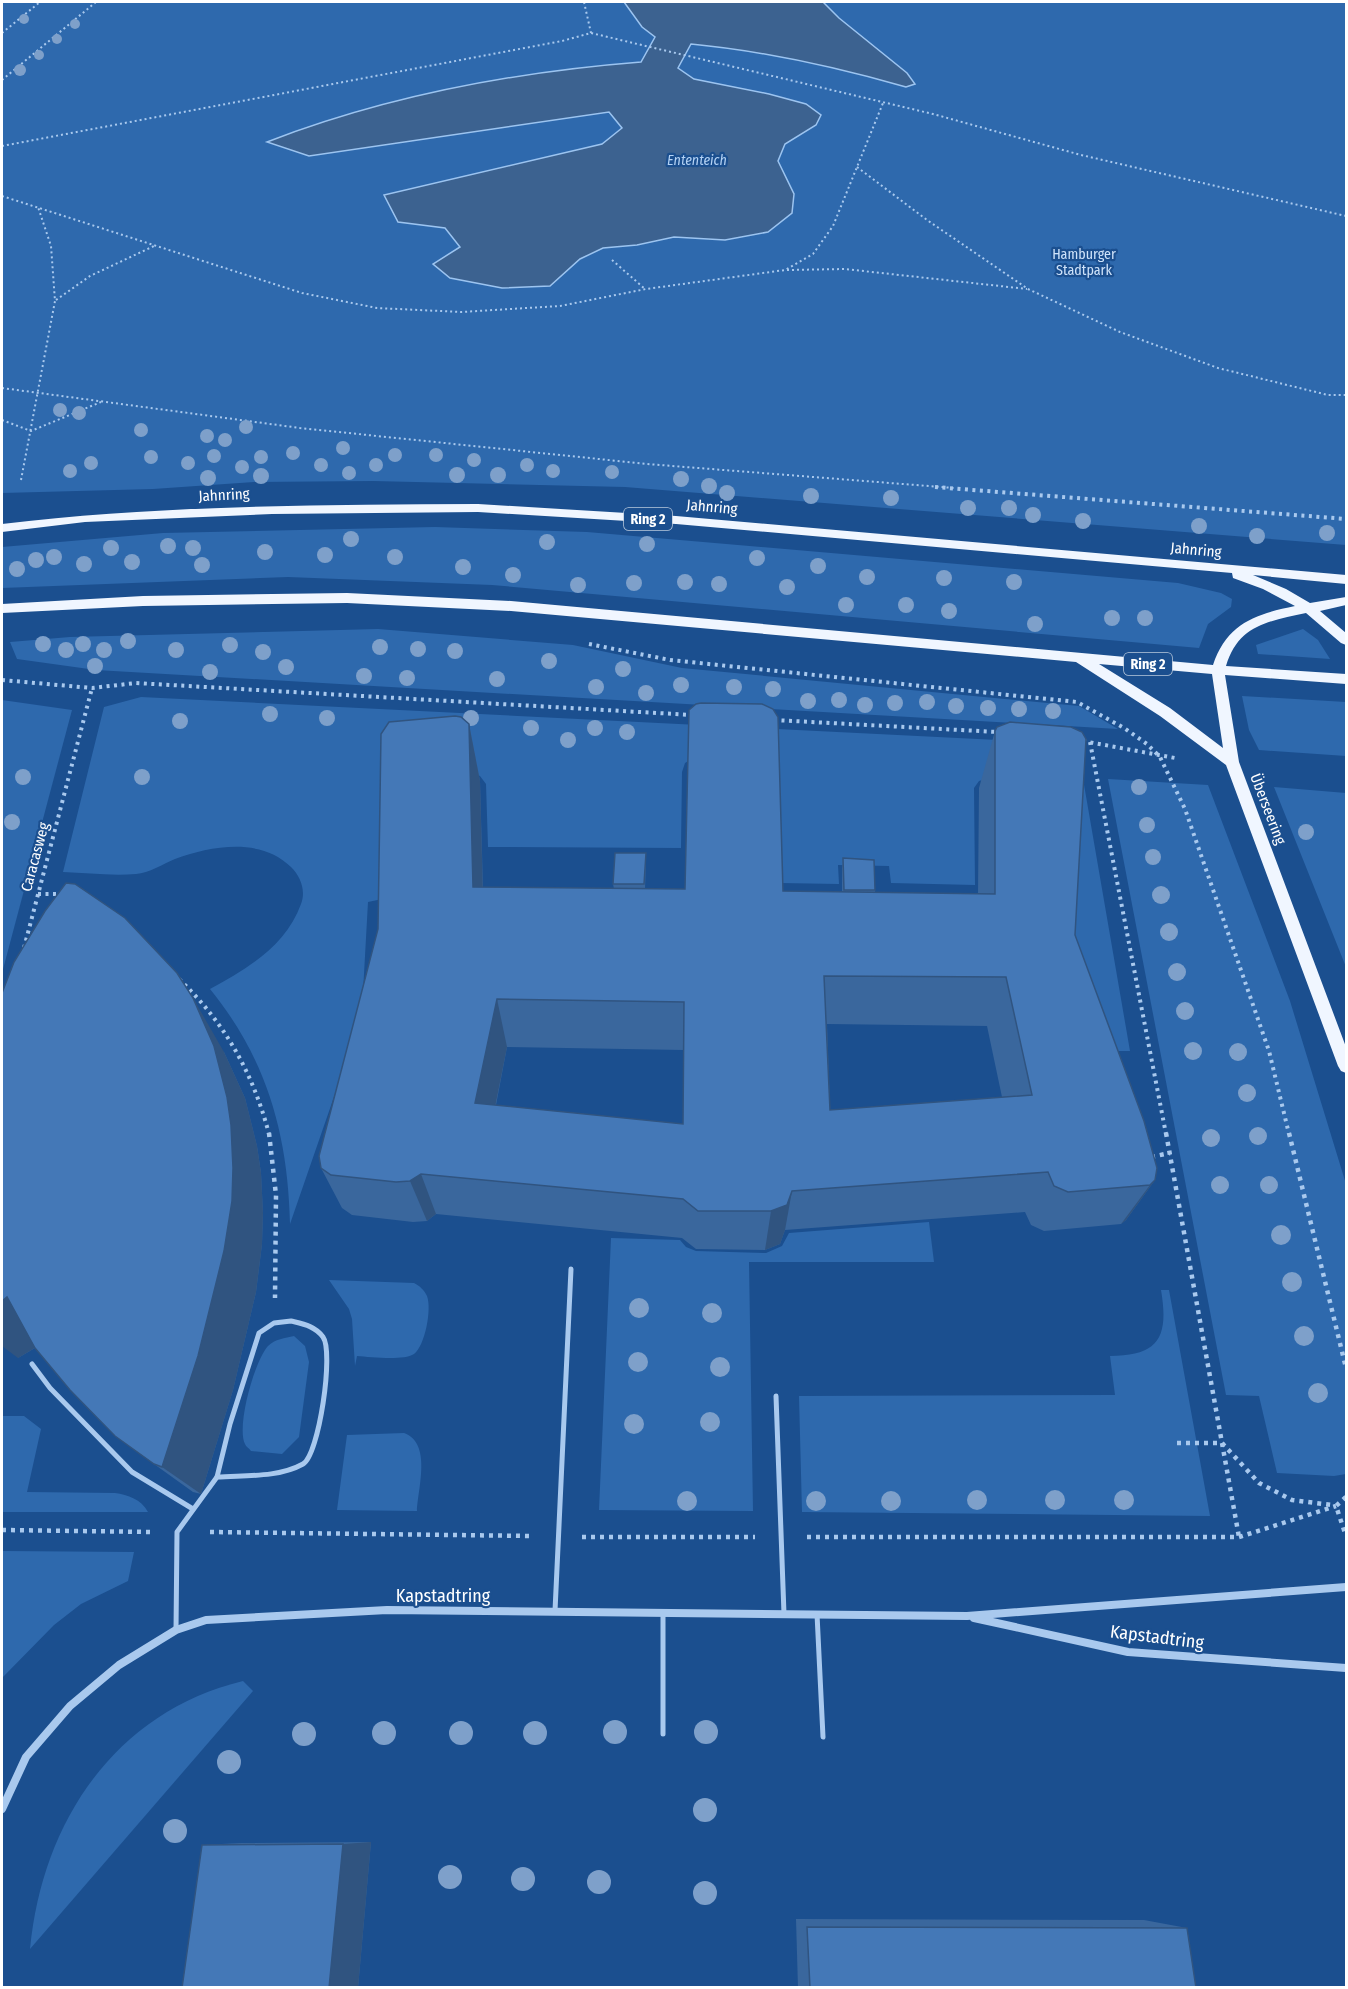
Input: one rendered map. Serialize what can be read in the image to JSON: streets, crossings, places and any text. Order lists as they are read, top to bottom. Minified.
{"streets":{"main road":["Jahnring","Ring 2","Überseering"],"street":["Kapstadtring"],"path":["Caracasweg"]},"crossings":[["Ring 2","Überseering"]],"water":["Ententeich"],"parks":["Hamburger Stadtpark"]}
